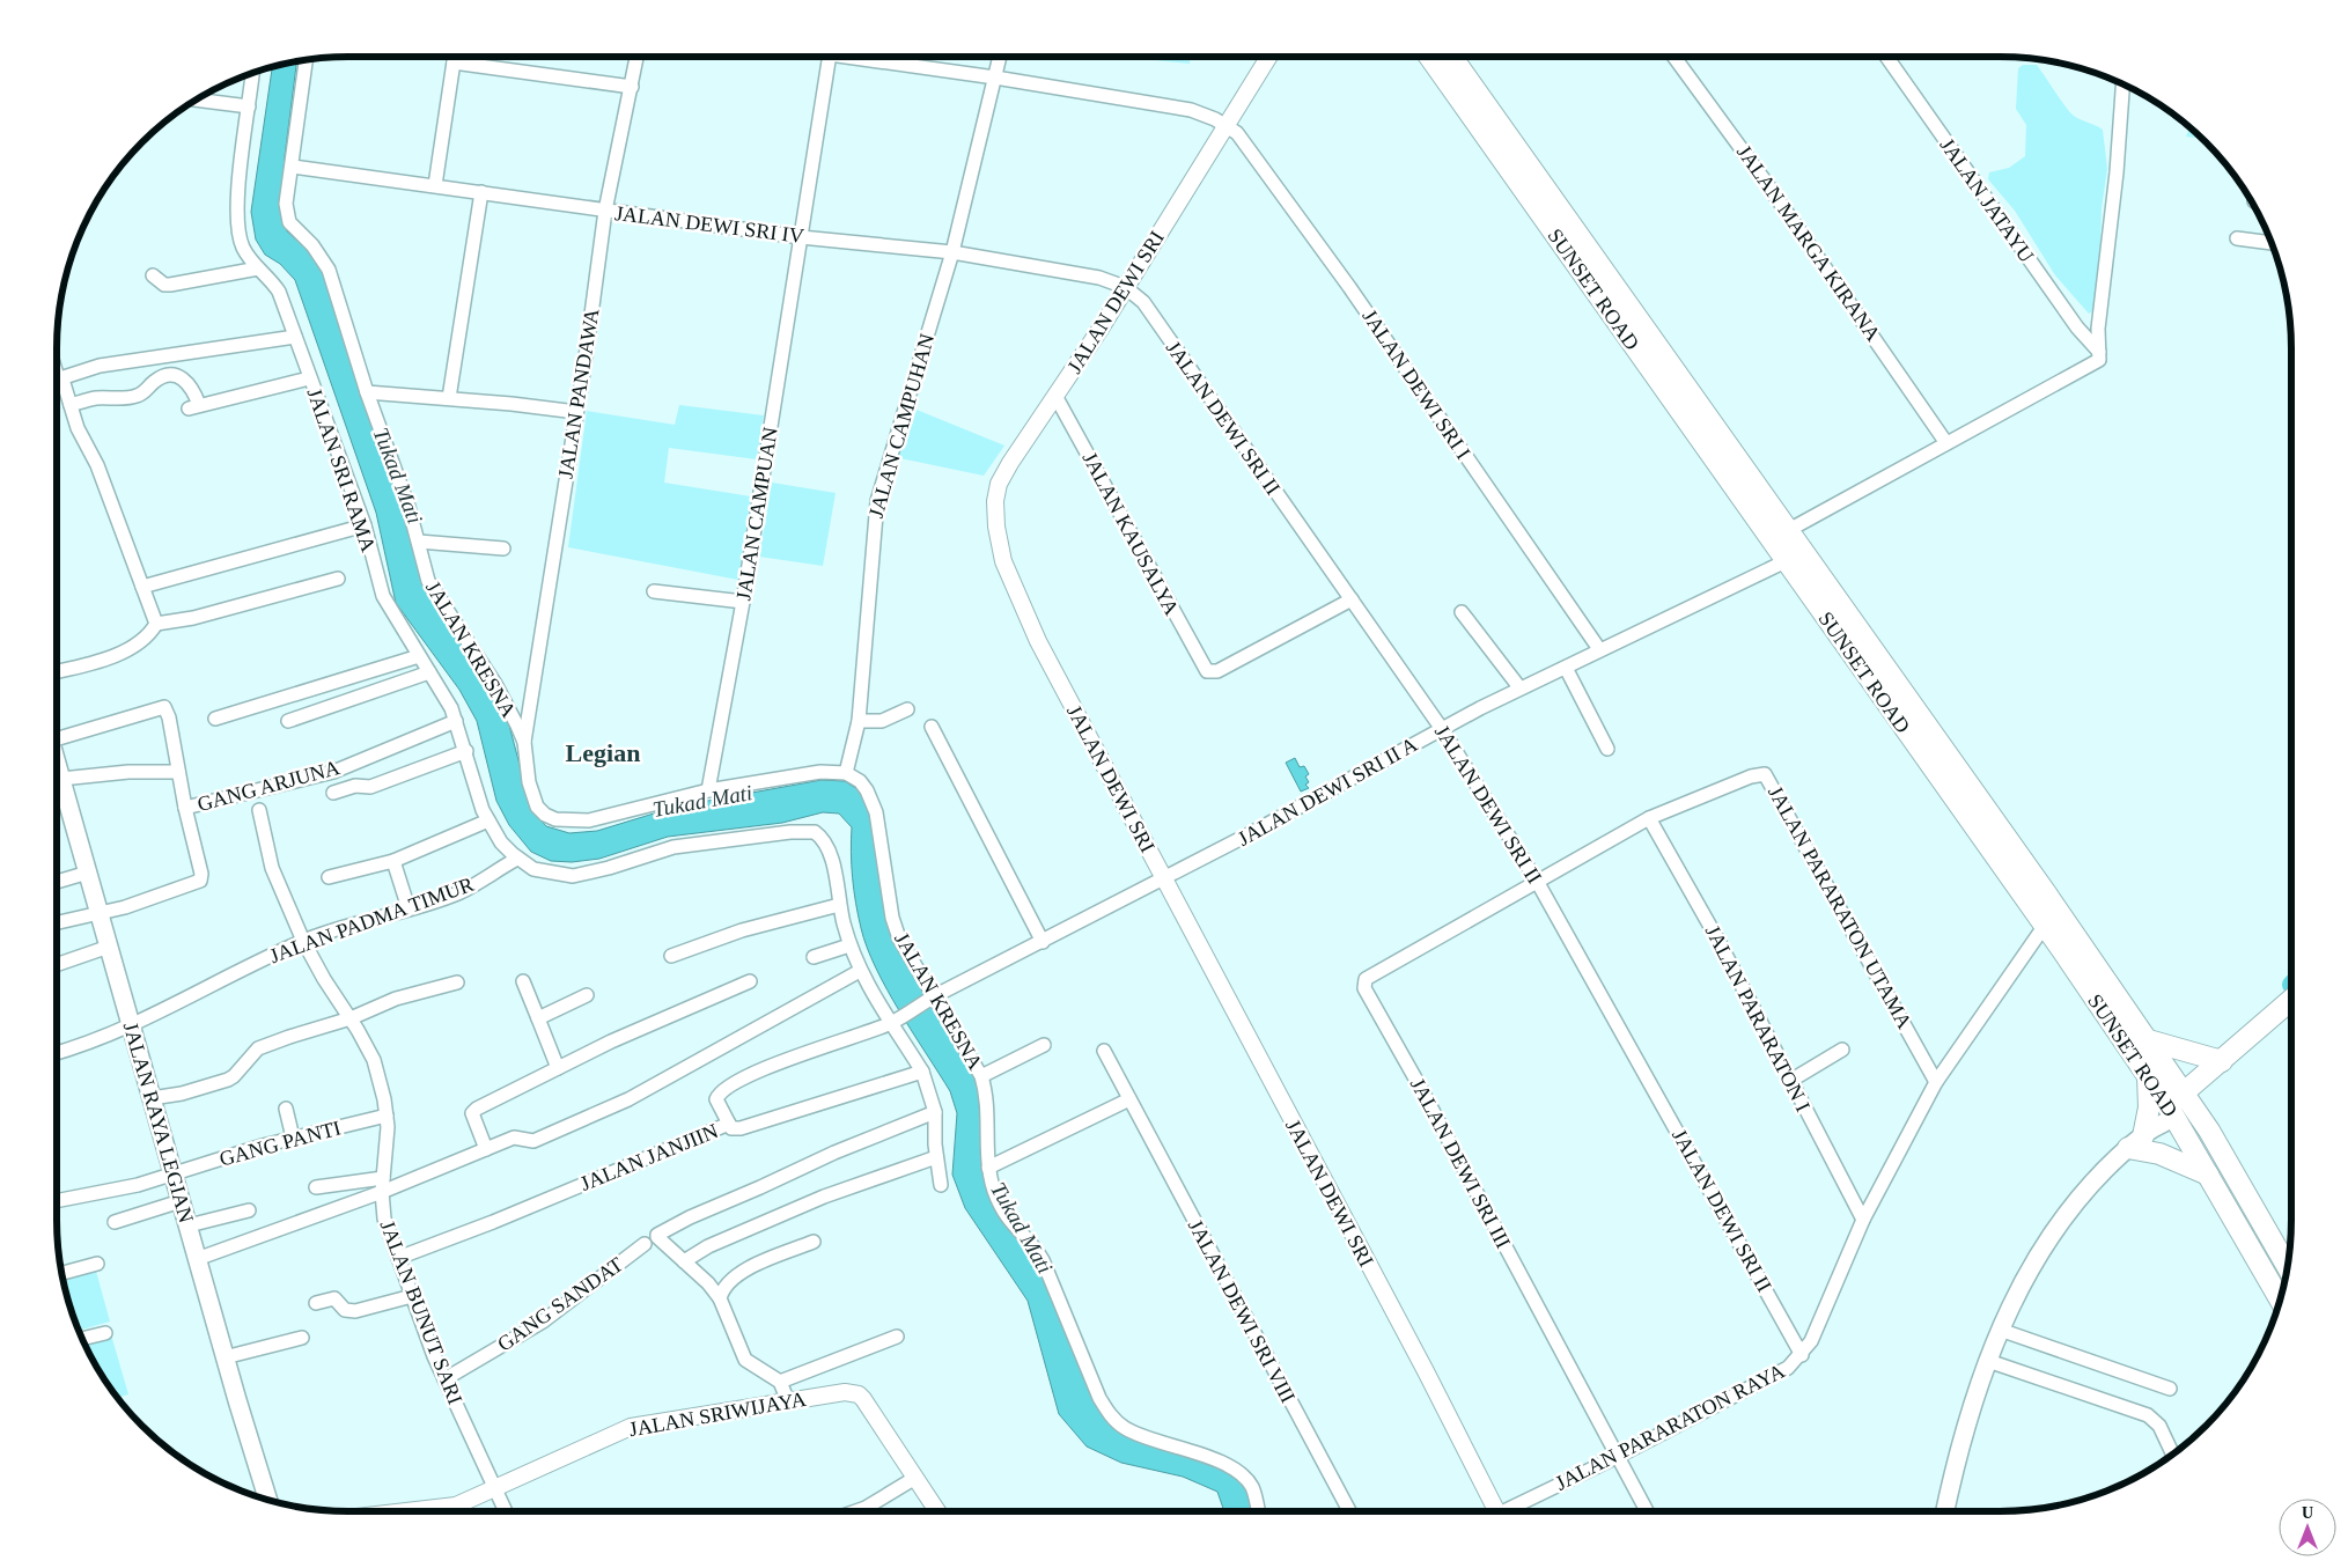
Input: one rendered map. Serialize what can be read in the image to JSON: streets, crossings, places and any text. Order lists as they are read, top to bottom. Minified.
{"streets":{"highway":["SUNSET ROAD"],"main road":["JALAN RAYA LEGIAN"],"street":["JALAN JATAYU","JALAN DEWI SRI IV","JALAN MARGA KIRANA","JALAN DEWI SRI","JALAN DEWI SRI I","JALAN PANDAWA","JALAN DEWI SRI II","JALAN CAMPUHAN","JALAN SRI RAMA","JALAN CAMPUAN","JALAN KAUSALYA","JALAN KRESNA","GANG ARJUNA","JALAN DEWI SRI II A","JALAN PARARATON UTAMA","JALAN PADMA TIMUR","JALAN PARARATON I","GANG PANTI","JALAN JANJIIN","JALAN DEWI SRI III","GANG SANDAT","JALAN DEWI SRI VIII","JALAN BUNUT SARI","JALAN SRIWIJAYA","JALAN PARARATON RAYA"]},"crossings":[["JALAN DEWI SRI IV","JALAN DEWI SRI"],["JALAN DEWI SRI IV","JALAN PANDAWA"],["JALAN DEWI SRI IV","JALAN DEWI SRI II"],["JALAN DEWI SRI IV","JALAN CAMPUHAN"],["JALAN DEWI SRI IV","JALAN CAMPUAN"],["JALAN DEWI SRI IV","JALAN KRESNA"],["SUNSET ROAD","JALAN DEWI SRI II A"],["SUNSET ROAD","JALAN PARARATON RAYA"],["JALAN DEWI SRI","JALAN DEWI SRI I"],["JALAN DEWI SRI","JALAN DEWI SRI II"],["JALAN DEWI SRI","JALAN KAUSALYA"],["JALAN DEWI SRI","JALAN DEWI SRI II A"],["JALAN DEWI SRI I","JALAN CAMPUHAN"],["JALAN DEWI SRI I","JALAN DEWI SRI II A"],["JALAN PANDAWA","JALAN KRESNA"],["JALAN DEWI SRI II","JALAN KAUSALYA"],["JALAN DEWI SRI II","JALAN DEWI SRI II A"],["JALAN DEWI SRI II","JALAN PARARATON UTAMA"],["JALAN DEWI SRI II","JALAN DEWI SRI III"],["JALAN DEWI SRI II","JALAN PARARATON RAYA"],["JALAN CAMPUHAN","JALAN KRESNA"],["JALAN SRI RAMA","GANG ARJUNA"],["JALAN SRI RAMA","JALAN PADMA TIMUR"],["JALAN CAMPUAN","JALAN KRESNA"],["JALAN KRESNA","JALAN DEWI SRI II A"],["GANG ARJUNA","JALAN RAYA LEGIAN"],["JALAN DEWI SRI II A","JALAN JANJIIN"],["JALAN PARARATON UTAMA","JALAN PARARATON I"],["JALAN PARARATON UTAMA","JALAN DEWI SRI III"],["JALAN PARARATON UTAMA","JALAN PARARATON RAYA"],["JALAN PADMA TIMUR","JALAN RAYA LEGIAN"],["JALAN PADMA TIMUR","JALAN BUNUT SARI"],["JALAN PARARATON I","JALAN PARARATON RAYA"],["JALAN RAYA LEGIAN","GANG PANTI"],["GANG PANTI","JALAN BUNUT SARI"],["JALAN JANJIIN","JALAN BUNUT SARI"],["JALAN DEWI SRI III","JALAN PARARATON RAYA"],["GANG SANDAT","JALAN BUNUT SARI"],["JALAN BUNUT SARI","JALAN SRIWIJAYA"]],"districts":["Legian"],"water":["Tukad Mati"],"north":"top"}
